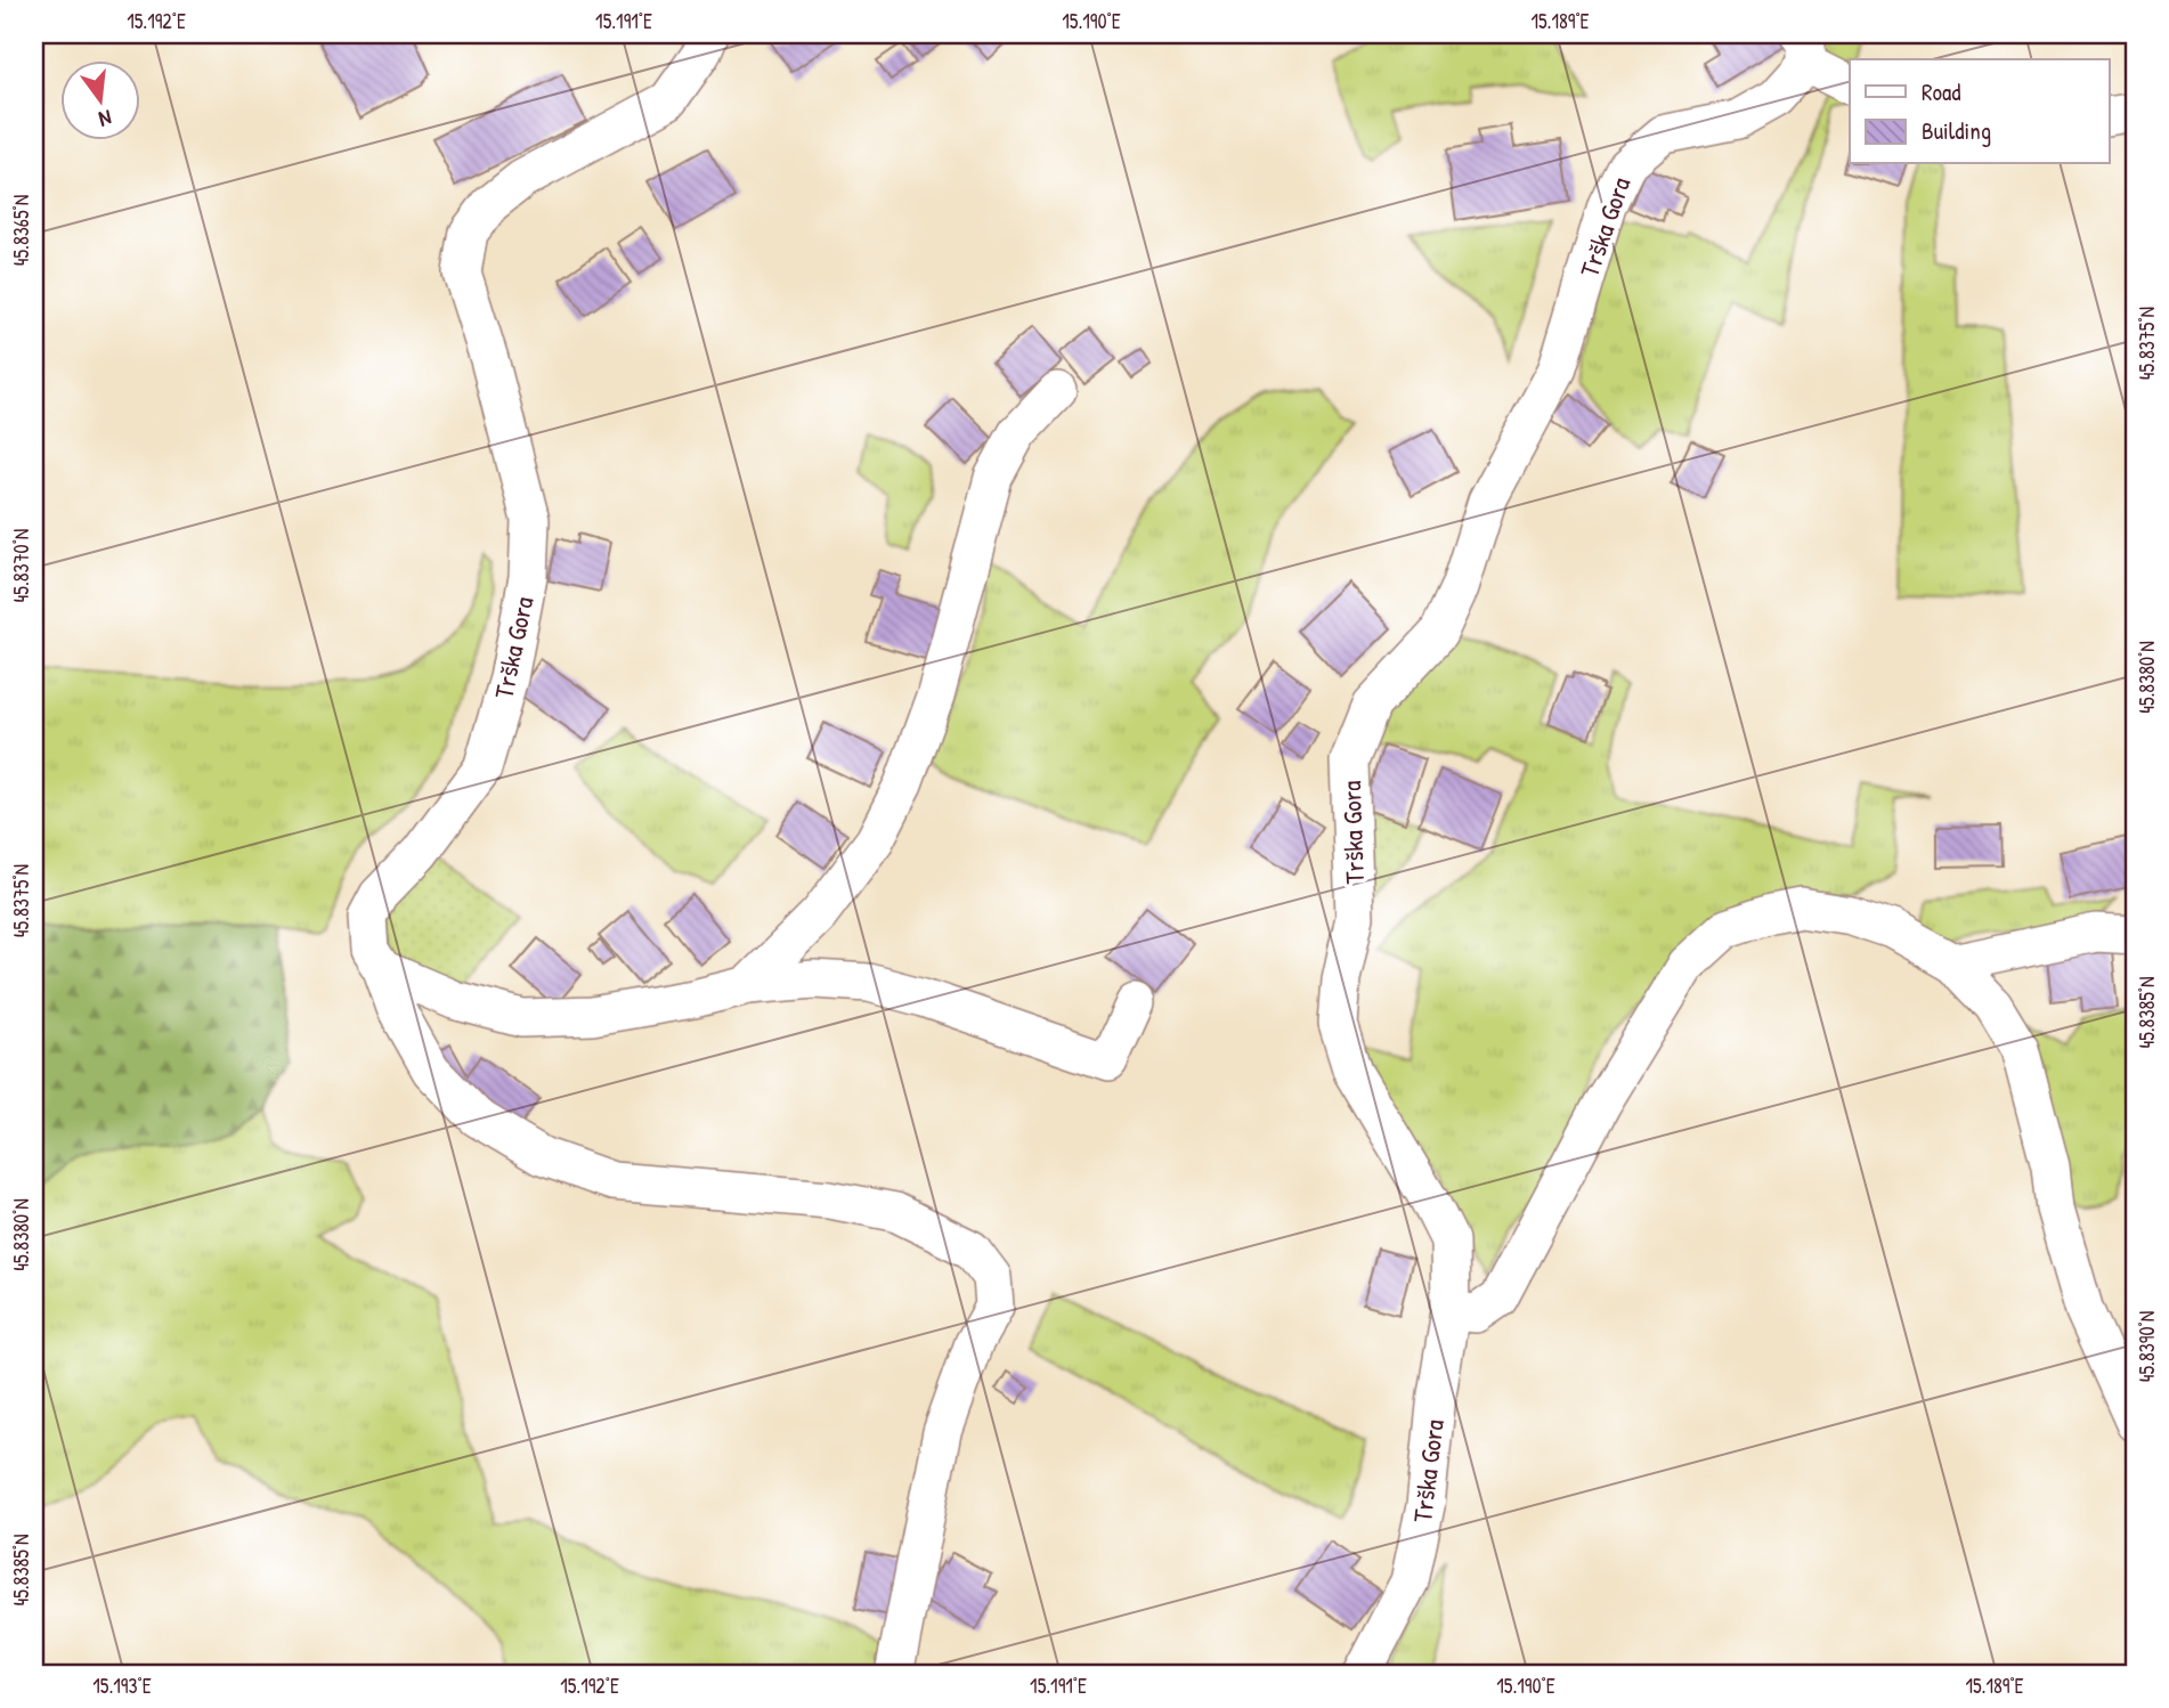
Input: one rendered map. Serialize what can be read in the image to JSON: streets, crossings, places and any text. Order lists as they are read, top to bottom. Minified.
{"streets":{"street":["Trška Gora"]},"legend":["Road","Building"],"north":"bottom","coordinates":["15.192°E","15.191°E","15.190°E","15.189°E","45.8365°N","45.8375°N","45.8370°N","45.8380°N","45.8385°N","45.8390°N","15.193°E"]}
